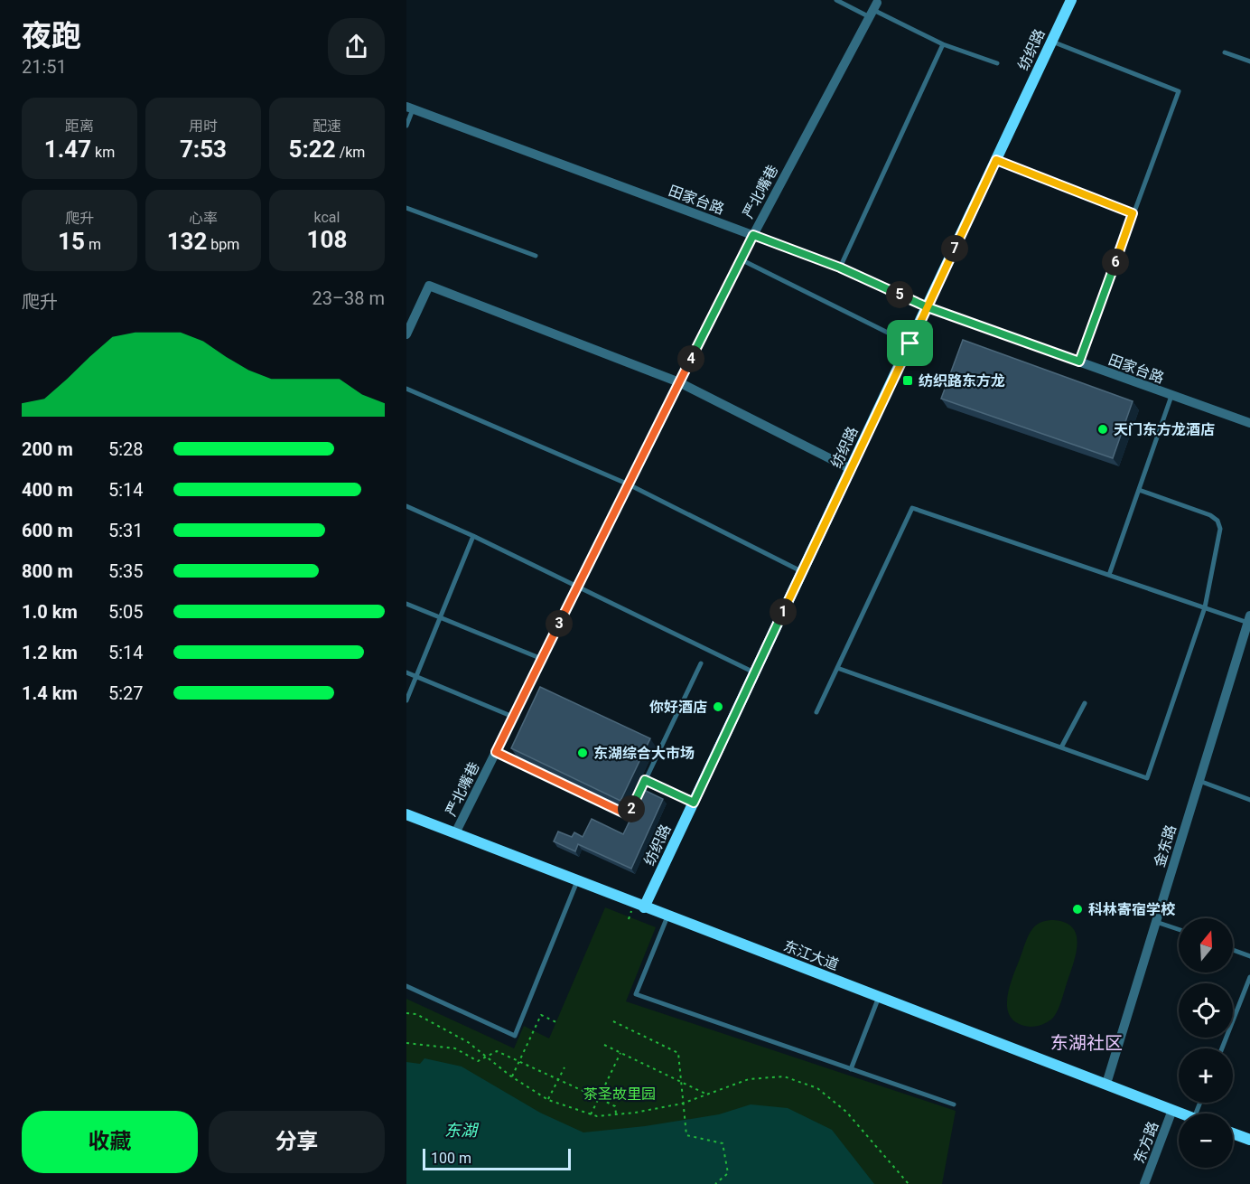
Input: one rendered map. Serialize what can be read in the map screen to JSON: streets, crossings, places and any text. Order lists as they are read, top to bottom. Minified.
{"streets":{"street":["纺织路","严北嘴巷","田家台路","金东路","东江大道","东方路"]},"crossings":[["纺织路","田家台路"],["纺织路","东江大道"],["严北嘴巷","田家台路"],["严北嘴巷","东江大道"],["金东路","东江大道"],["东江大道","东方路"]],"districts":["东湖社区"],"water":["东湖"],"parks":["茶圣故里园"],"places":{"transit":["纺织路东方龙"],"other":["天门东方龙酒店","你好酒店","东湖综合大市场","科林寄宿学校"]},"scale_bar":"100 m","north":"top","page":{"heading":["夜跑","21:51"],"stats":[["距离","1.47 km"],["用时","7:53"],["配速","5:22 /km"],["爬升","15 m"],["心率","132 bpm"],["kcal","108"]],"pins":["7","6","5","4","1","3","2"],"chart":["爬升","23–38 m"],"list":[{"name":"200 m","note":"5:28"},{"name":"400 m","note":"5:14"},{"name":"600 m","note":"5:31"},{"name":"800 m","note":"5:35"},{"name":"1.0 km","note":"5:05"},{"name":"1.2 km","note":"5:14"},{"name":"1.4 km","note":"5:27"}],"map_buttons":["+","−"],"buttons":["收藏","分享"],"scale":"100 m"}}
